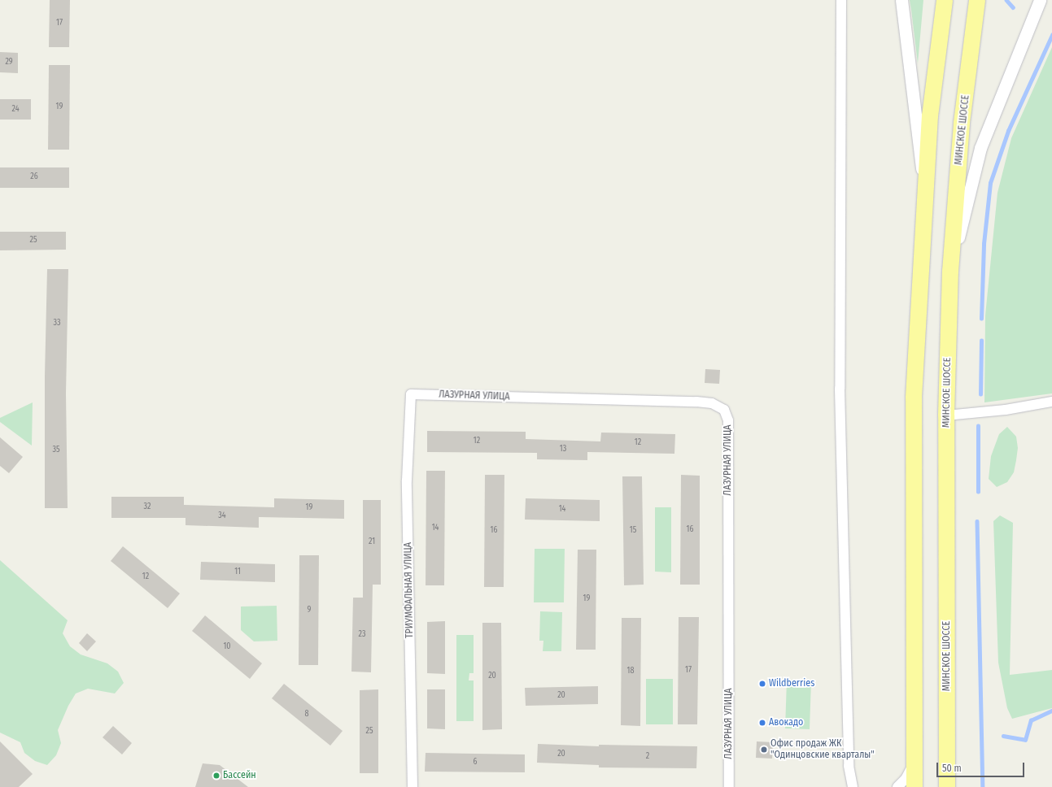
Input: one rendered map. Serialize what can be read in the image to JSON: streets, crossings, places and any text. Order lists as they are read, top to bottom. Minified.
{"streets":{"highway":["МИНСКОЕ ШОССЕ"],"street":["ЛАЗУРНАЯ УЛИЦА","ТРИУМФАЛЬНАЯ УЛИЦА"]},"crossings":[["ЛАЗУРНАЯ УЛИЦА","ТРИУМФАЛЬНАЯ УЛИЦА"]],"places":["Wildberries","Авокадо","Офис продаж ЖК \"Одинцовские кварталы\"","Бассейн"],"house_numbers":["17","29","19","24","26","25","33","12","12","13","35","32","19","14","34","14","16","16","15","21","11","12","19","9","23","10","17","18","20","20","8","25","20","2","6"],"scale_bar":"50 m"}
